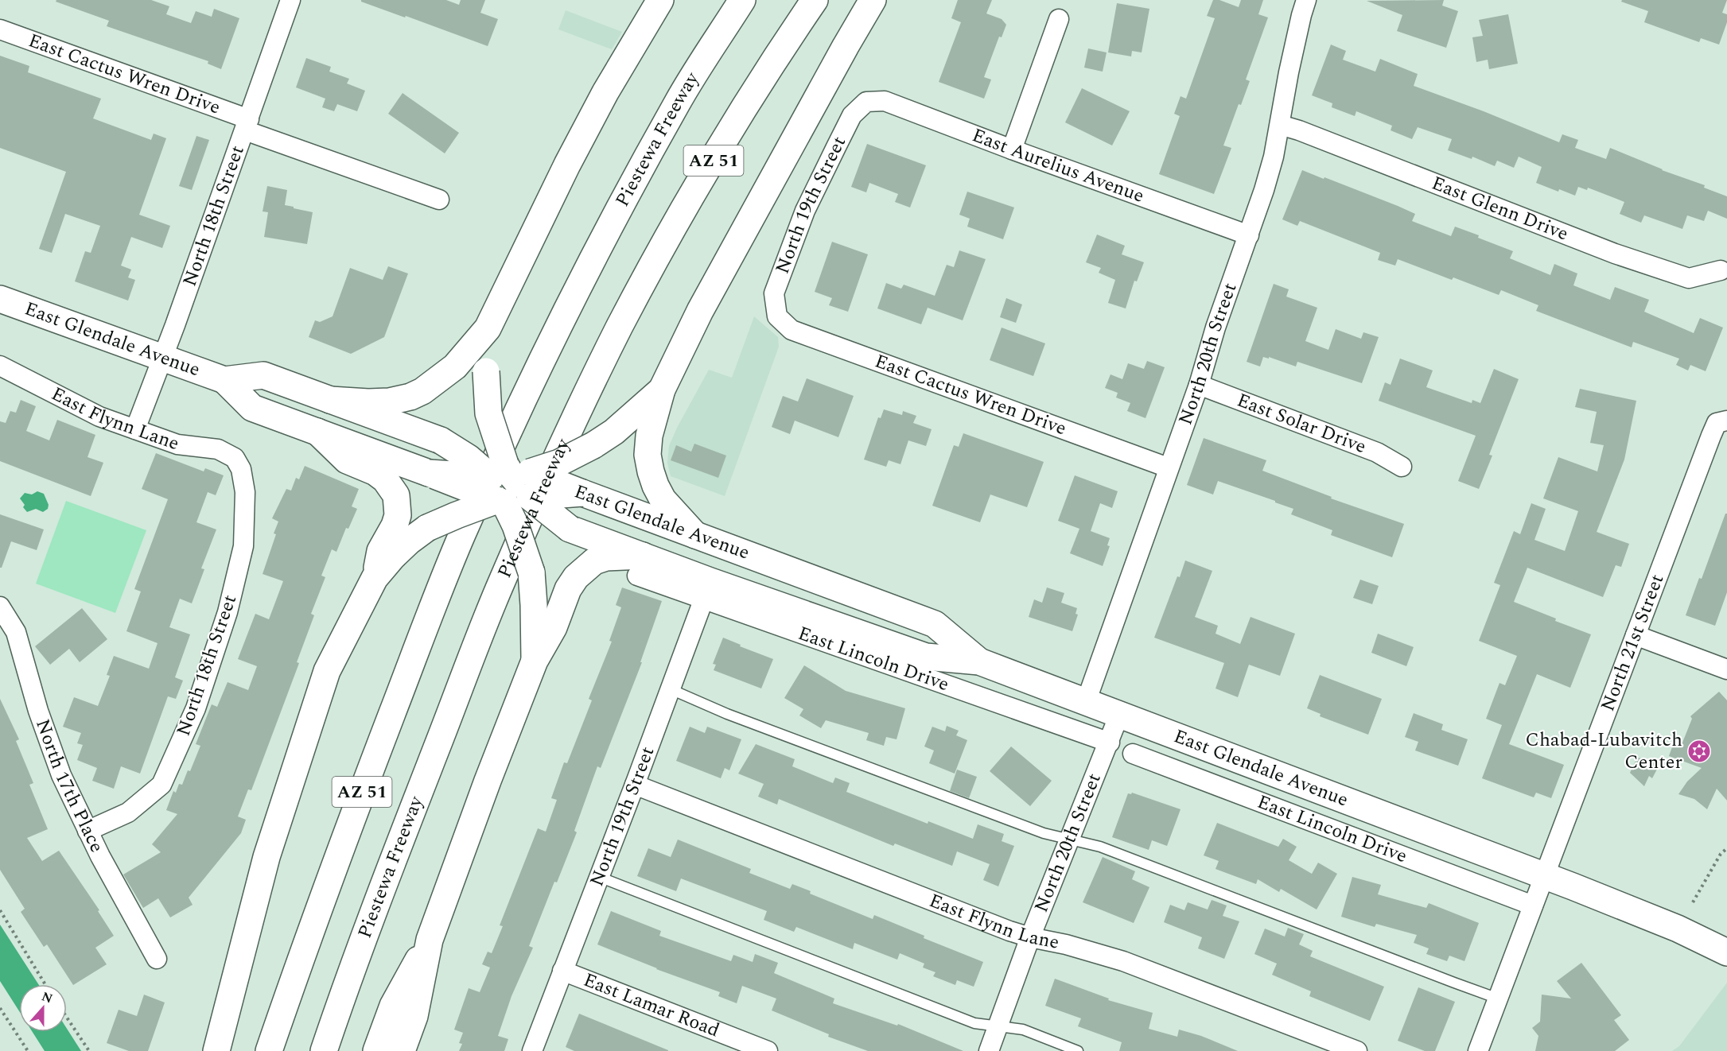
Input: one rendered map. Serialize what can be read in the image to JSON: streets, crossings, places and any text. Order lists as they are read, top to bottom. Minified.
{"streets":{"main road":["Piestewa Freeway","AZ 51","East Glendale Avenue"],"street":["East Cactus Wren Drive","East Aurelius Avenue","North 19th Street","East Glenn Drive","North 18th Street","North 20th Street","East Flynn Lane","East Solar Drive","North 21st Street","East Lincoln Drive","North 17th Place","East Lamar Road"]},"crossings":[["East Cactus Wren Drive","North 19th Street"],["East Cactus Wren Drive","North 18th Street"],["East Cactus Wren Drive","North 20th Street"],["East Aurelius Avenue","North 19th Street"],["East Aurelius Avenue","North 20th Street"],["North 19th Street","East Glendale Avenue"],["North 19th Street","East Flynn Lane"],["North 19th Street","East Lincoln Drive"],["North 19th Street","East Lamar Road"],["East Glenn Drive","North 20th Street"],["North 18th Street","East Glendale Avenue"],["North 18th Street","East Flynn Lane"],["North 18th Street","North 17th Place"],["East Glendale Avenue","North 20th Street"],["East Glendale Avenue","North 21st Street"],["East Glendale Avenue","East Lincoln Drive"],["North 20th Street","East Flynn Lane"],["North 20th Street","East Solar Drive"],["North 20th Street","East Lincoln Drive"],["North 21st Street","East Lincoln Drive"]],"places":{"synagogue":["Chabad-Lubavitch Center"]},"north":"top"}
